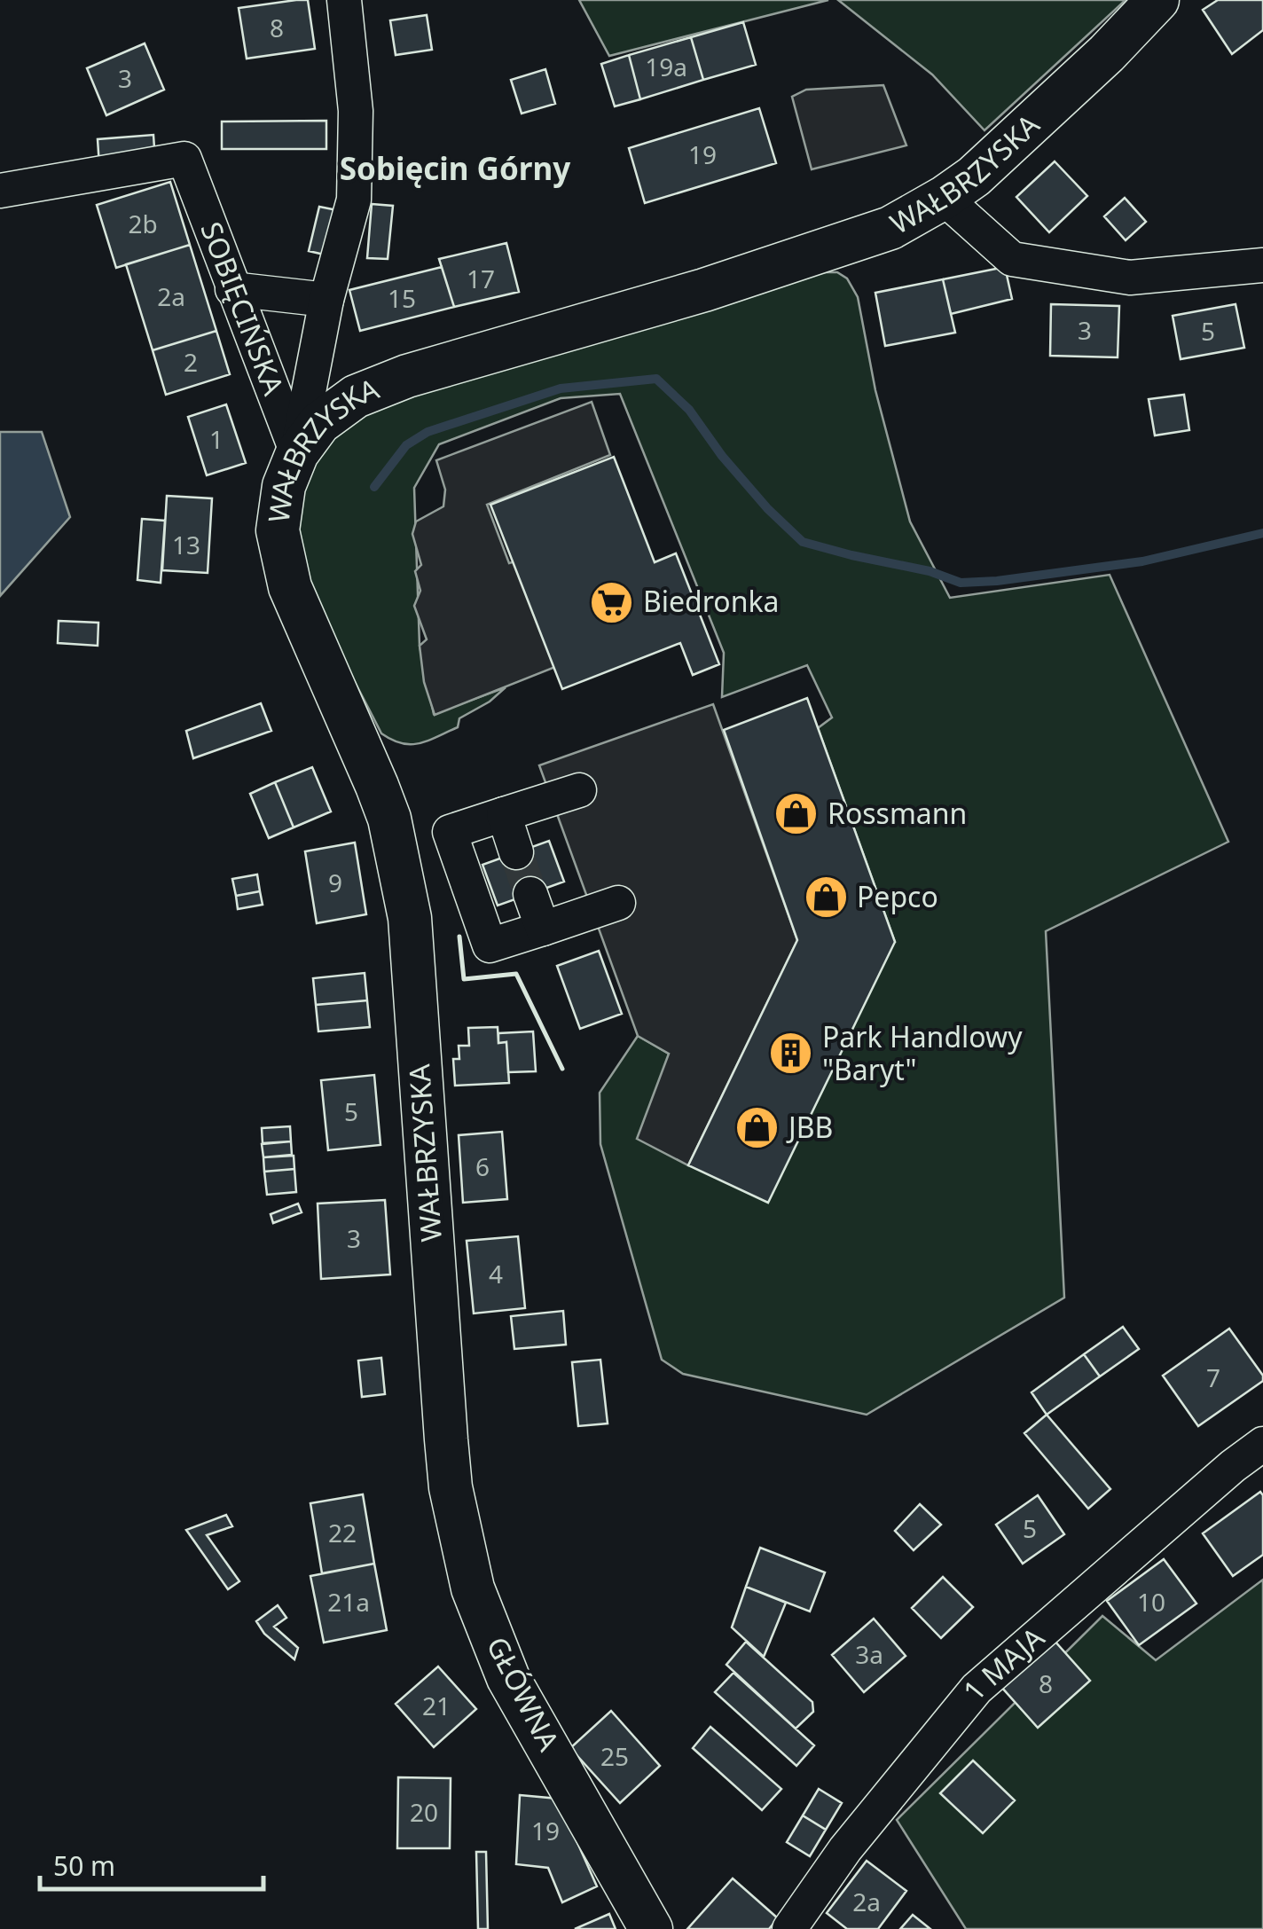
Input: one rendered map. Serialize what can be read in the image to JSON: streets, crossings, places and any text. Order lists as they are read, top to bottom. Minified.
{"streets":{"main road":["WAŁBRZYSKA","GŁÓWNA"],"street":["SOBIĘCIŃSKA","1 MAJA"]},"crossings":[["WAŁBRZYSKA","SOBIĘCIŃSKA"],["WAŁBRZYSKA","GŁÓWNA"]],"districts":["Sobięcin Górny"],"places":{"supermarket":["Biedronka"],"shop":["Rossmann","Pepco","JBB"],"building":["Park Handlowy \"Baryt\""]},"house_numbers":["8","19a","3","19","2b","17","2a","15","3","5","2","1","13","9","5","6","3","4","7","5","22","21a","10","3a","8","21","25","20","19","2a"],"scale_bar":"50 m"}
